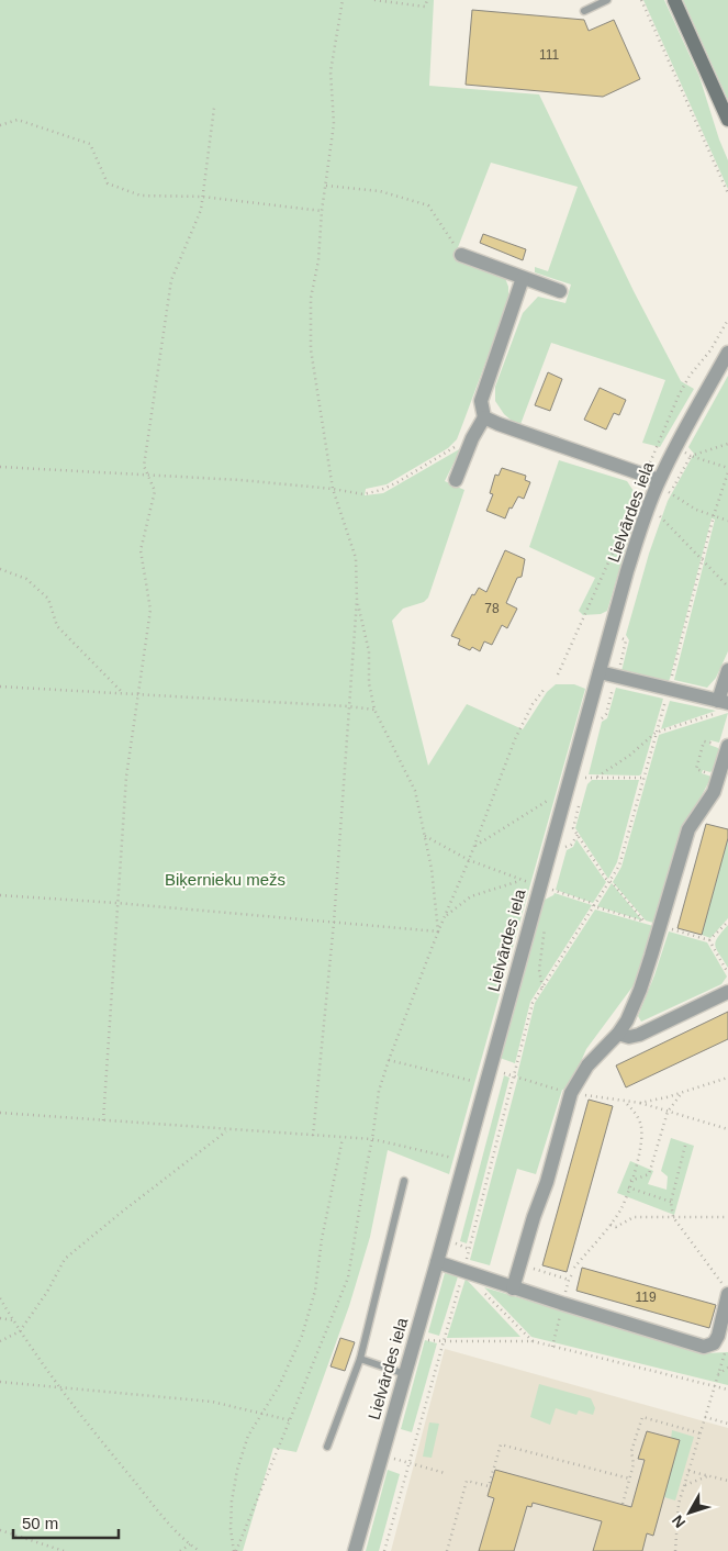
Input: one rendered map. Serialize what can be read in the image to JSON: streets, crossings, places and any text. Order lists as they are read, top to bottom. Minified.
{"streets":{"street":["Lielvārdes iela"]},"parks":["Biķernieku mežs"],"house_numbers":["111","78","119"],"scale_bar":"50 m","north":"bottom left"}
